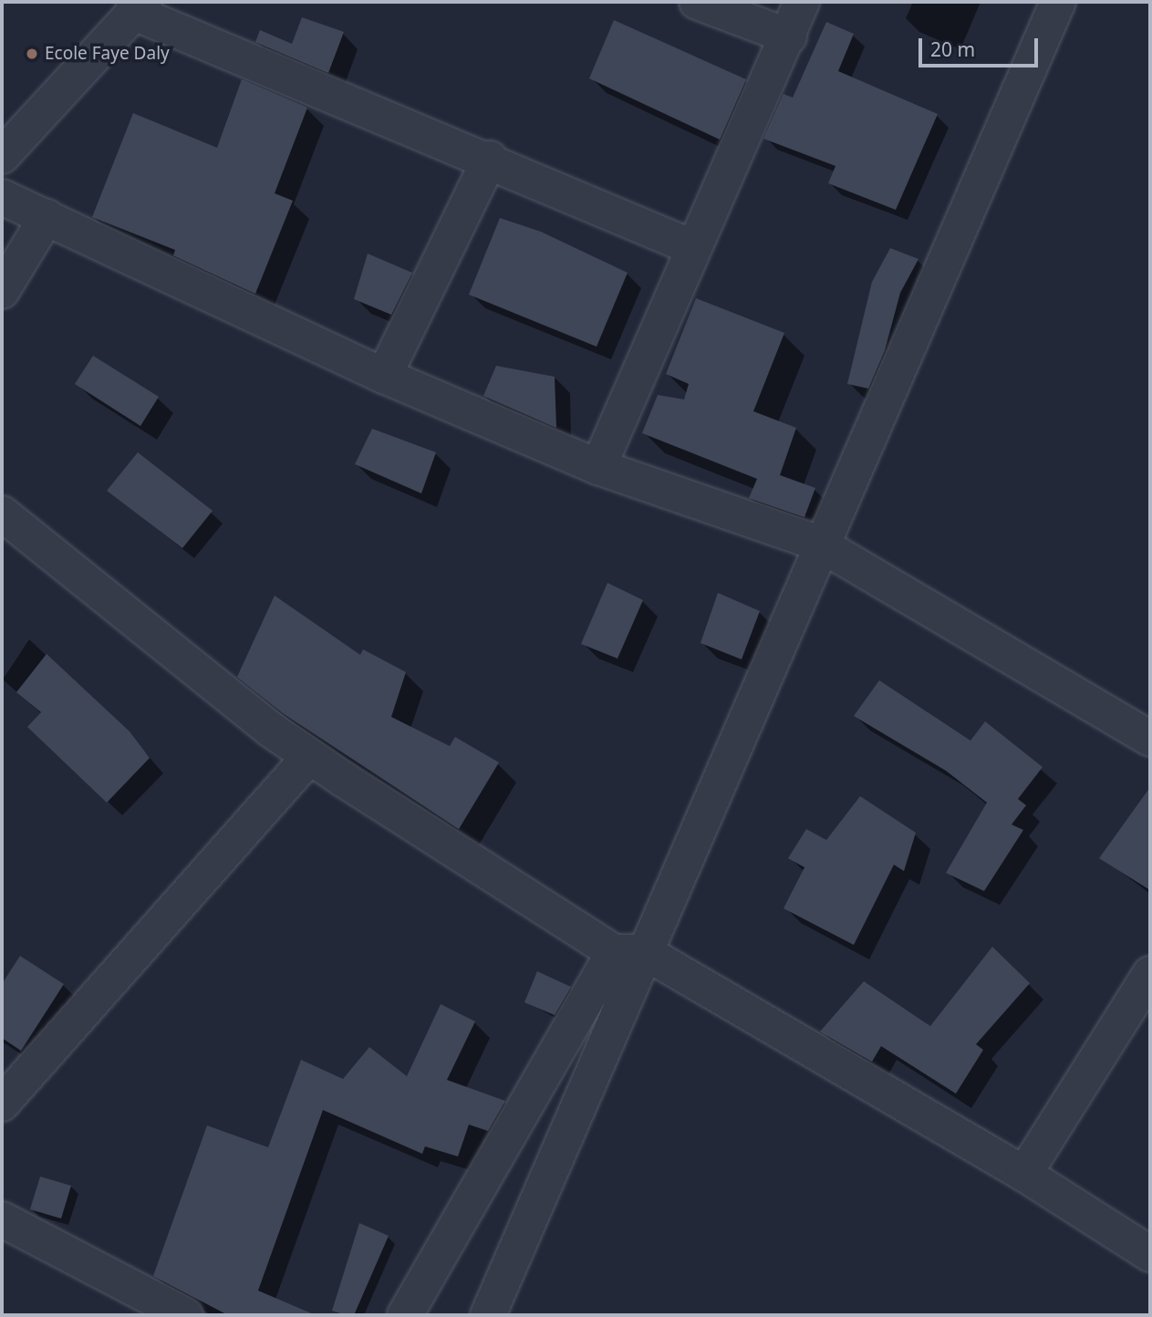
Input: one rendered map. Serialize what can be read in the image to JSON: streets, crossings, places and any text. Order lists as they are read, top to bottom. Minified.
{"places":["Ecole Faye Daly"],"scale_bar":"20 m"}
